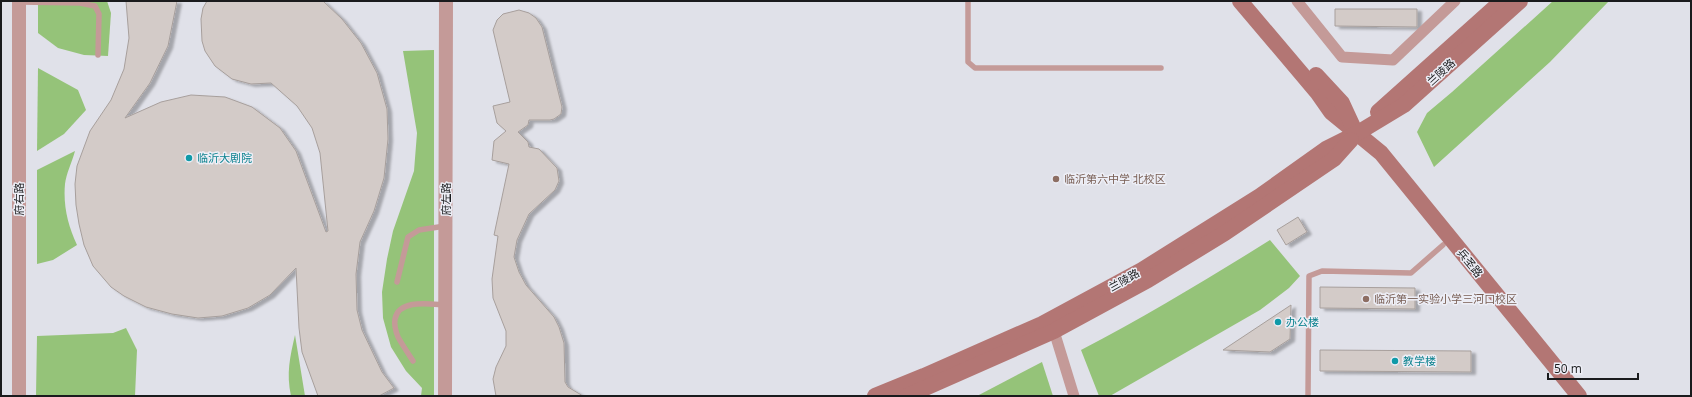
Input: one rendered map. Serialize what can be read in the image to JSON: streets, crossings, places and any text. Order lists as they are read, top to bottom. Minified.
{"streets":{"main road":["兰陵路","兵圣路"],"street":["府右路","府左路"]},"crossings":[["兰陵路","兵圣路"]],"places":["临沂大剧院","临沂第六中学 北校区","临沂第一实验小学三河口校区","办公楼","教学楼"],"scale_bar":"50 m"}
